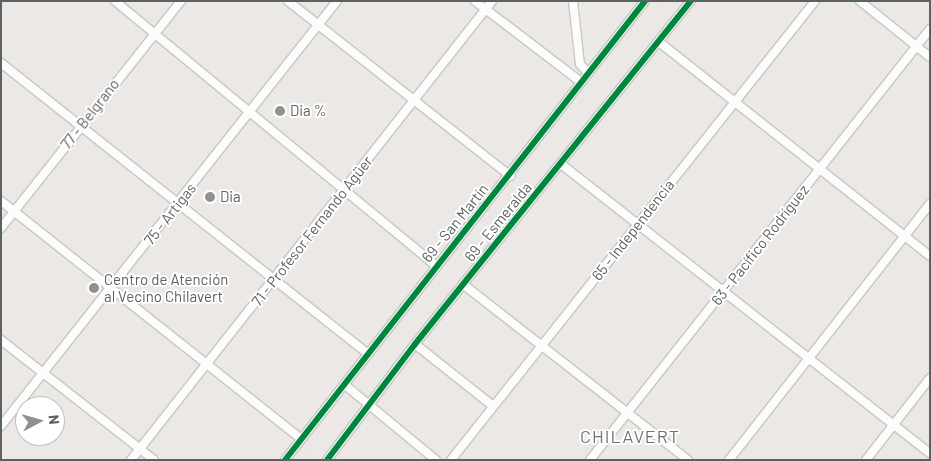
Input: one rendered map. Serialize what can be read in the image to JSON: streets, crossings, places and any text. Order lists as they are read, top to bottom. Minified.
{"streets":{"street":["77 - Belgrano","75 - Artigas","69 - Esmeralda","69 - San Martín","65 - Independencia","71 - Profesor Fernando Agüer","63 - Pacífico Rodríguez"]},"districts":["CHILAVERT"],"places":["Dia %","Dia","Centro de Atención al Vecino Chilavert"],"north":"right"}
